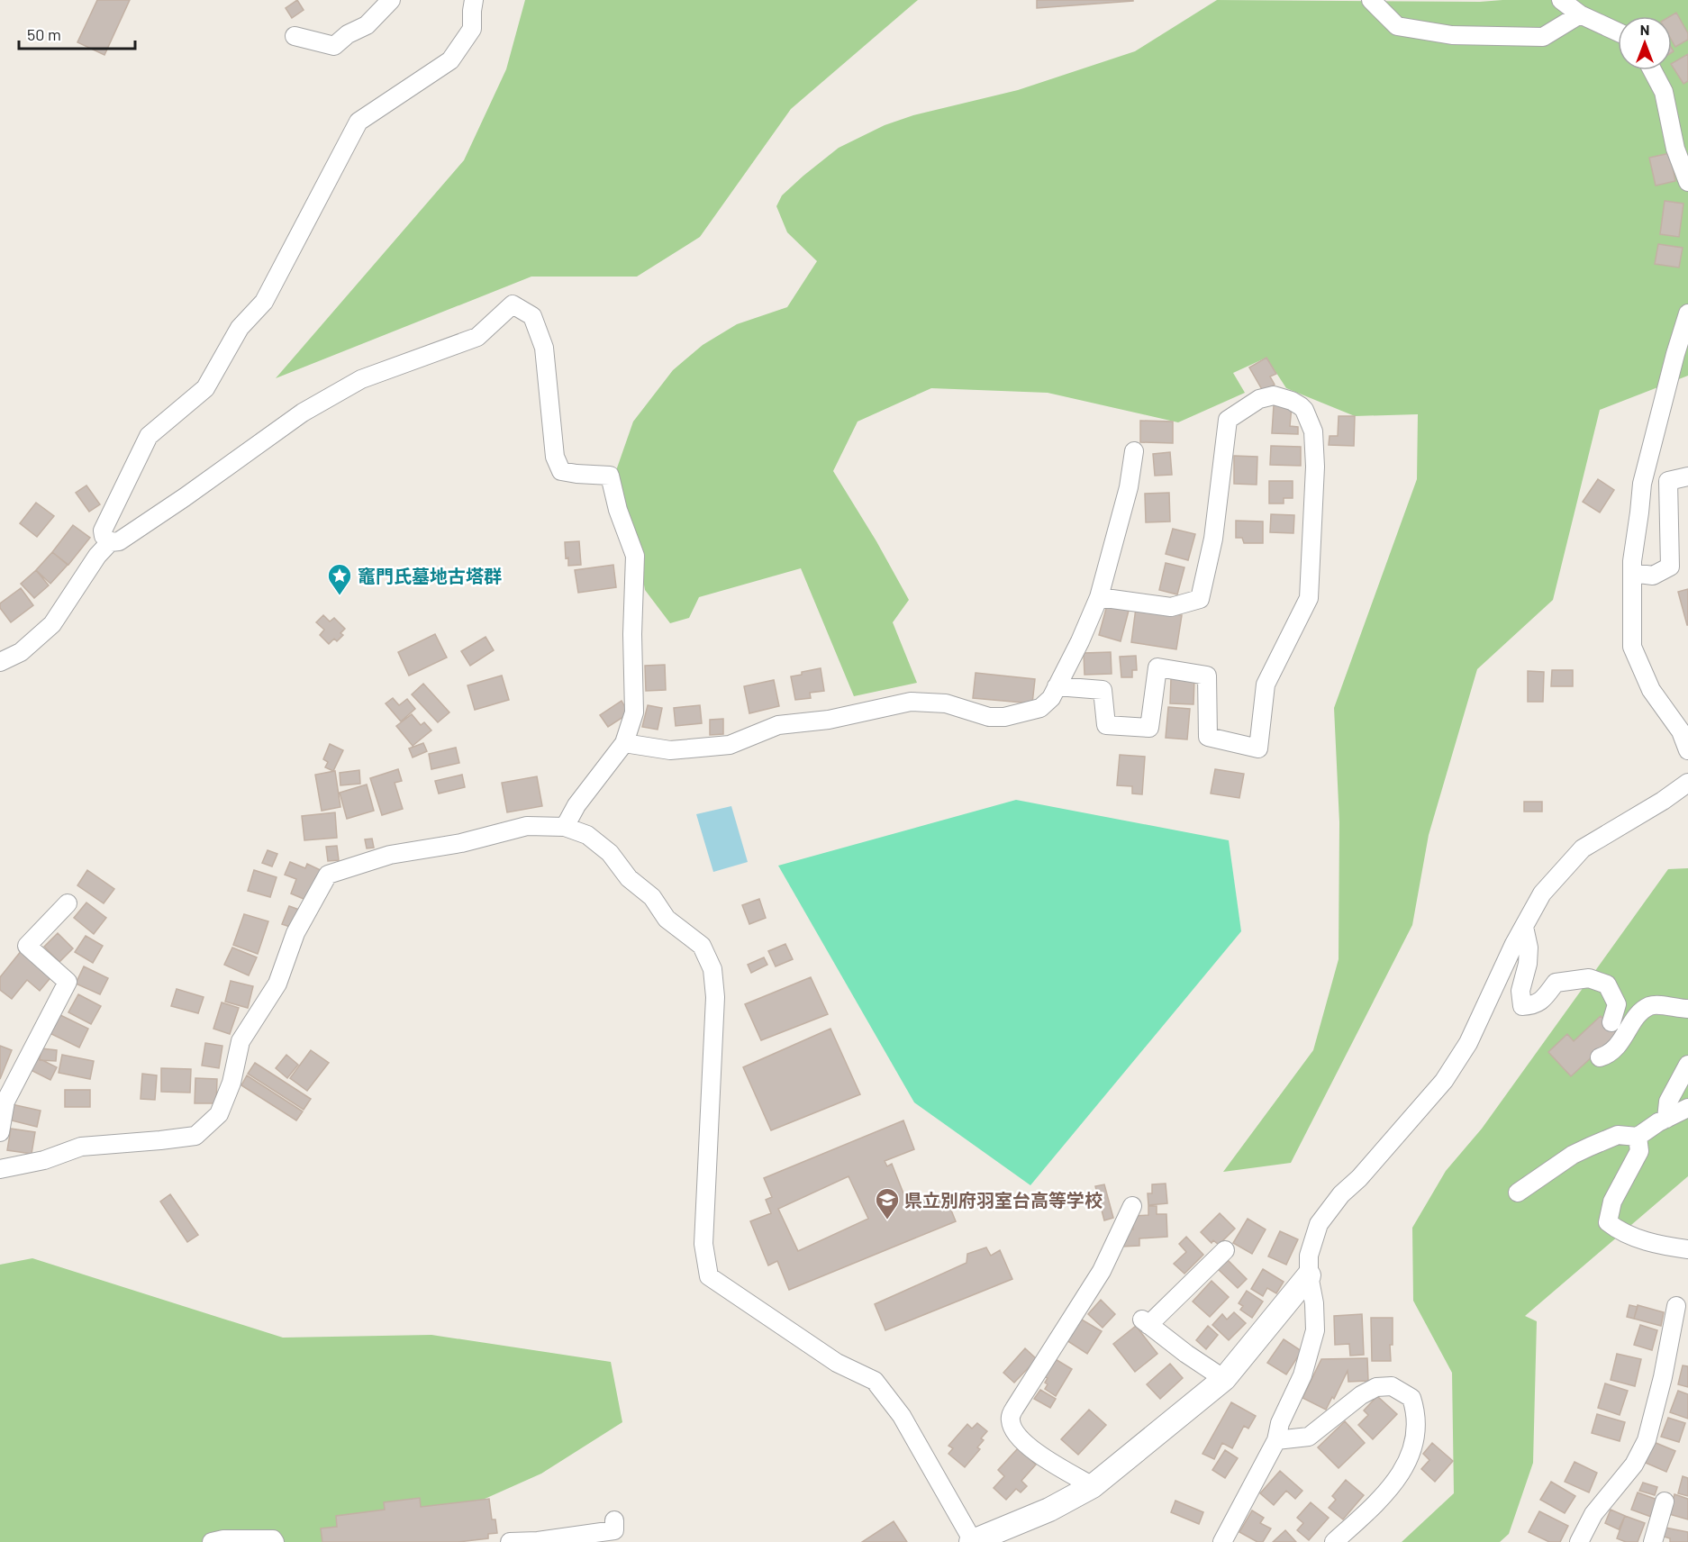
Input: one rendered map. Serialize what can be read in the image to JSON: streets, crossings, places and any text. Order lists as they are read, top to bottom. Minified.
{"places":{"place":["竈門氏墓地古塔群"],"school or university":["県立別府羽室台高等学校"]},"scale_bar":"50 m","north":"top"}
